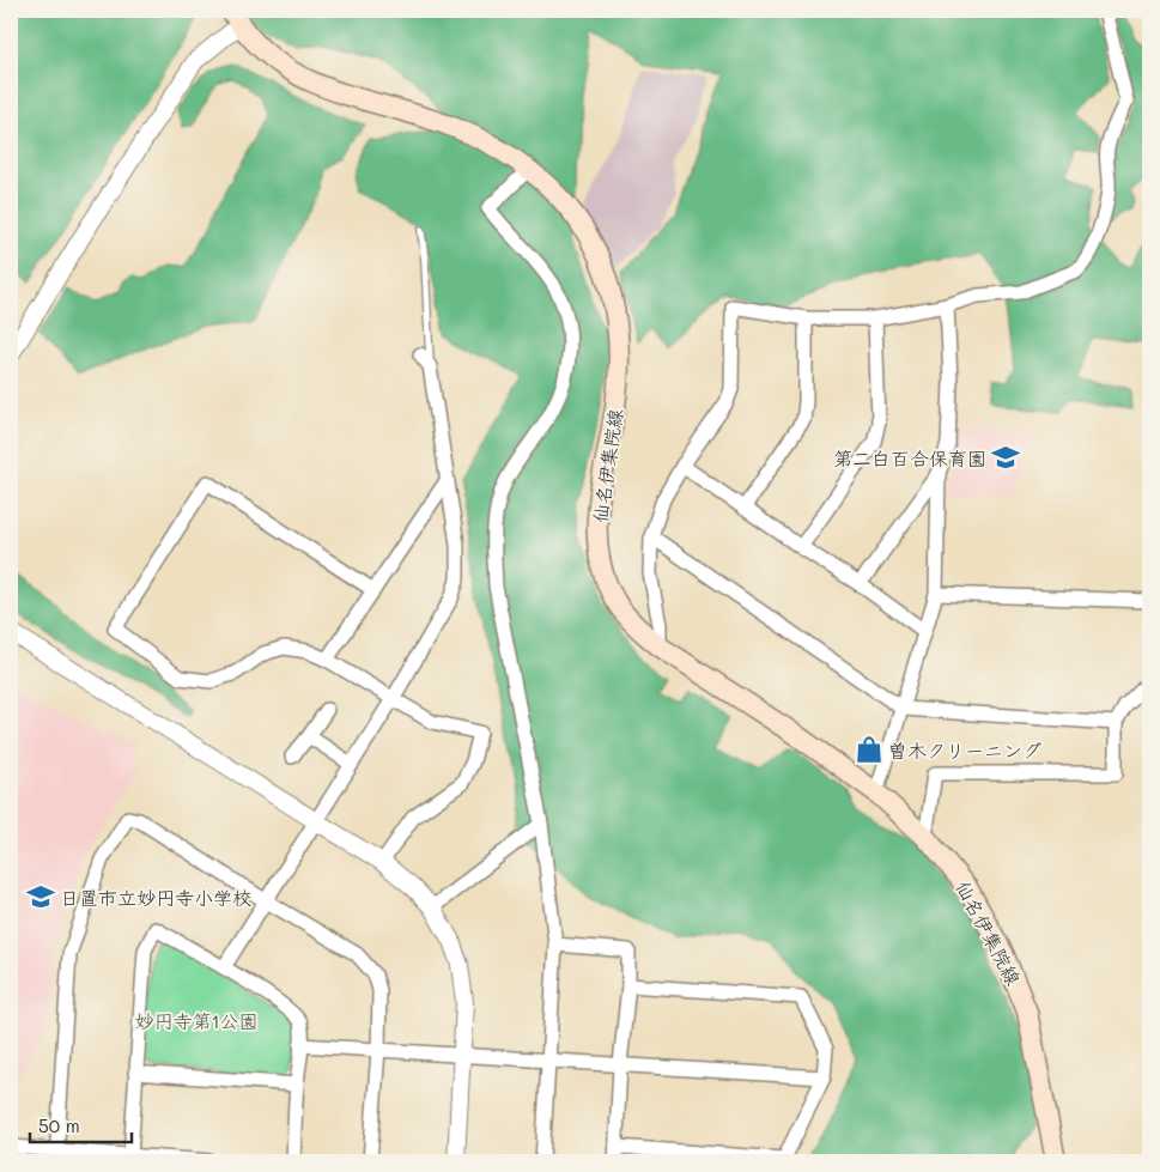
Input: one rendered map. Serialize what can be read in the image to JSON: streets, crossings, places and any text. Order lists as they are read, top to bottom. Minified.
{"streets":{"main road":["仙名伊集院線"]},"parks":["妙円寺第1公園"],"places":{"school or university":["第二白百合保育園","日置市立妙円寺小学校"],"shop":["曽木クリーニング"]},"scale_bar":"50 m"}
